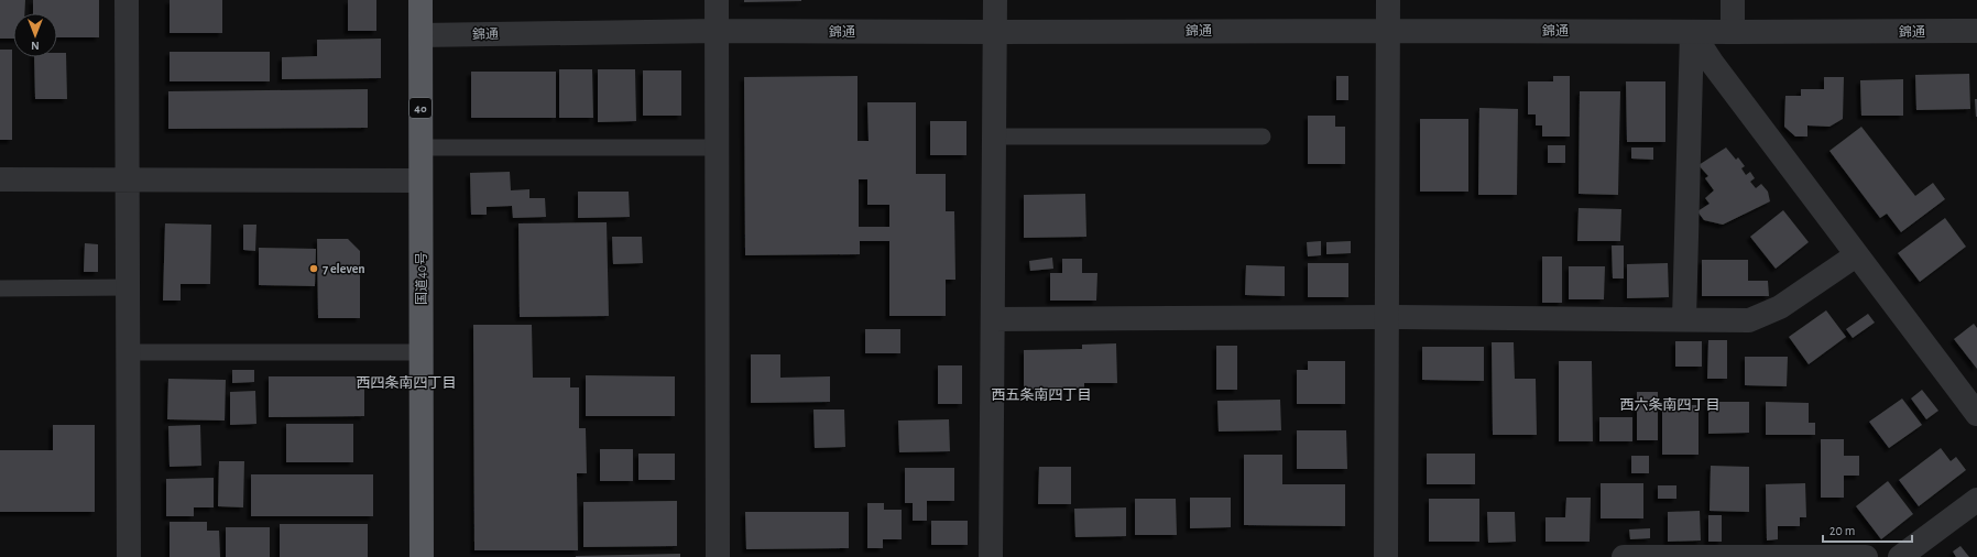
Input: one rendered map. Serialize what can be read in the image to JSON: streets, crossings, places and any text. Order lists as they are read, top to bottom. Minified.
{"streets":{"highway":["40","国道40号"],"street":["錦通"]},"crossings":[["錦通","国道40号"]],"districts":["西四条南四丁目","西五条南四丁目","西六条南四丁目"],"places":["7 eleven"],"scale_bar":"20 m","north":"bottom"}
